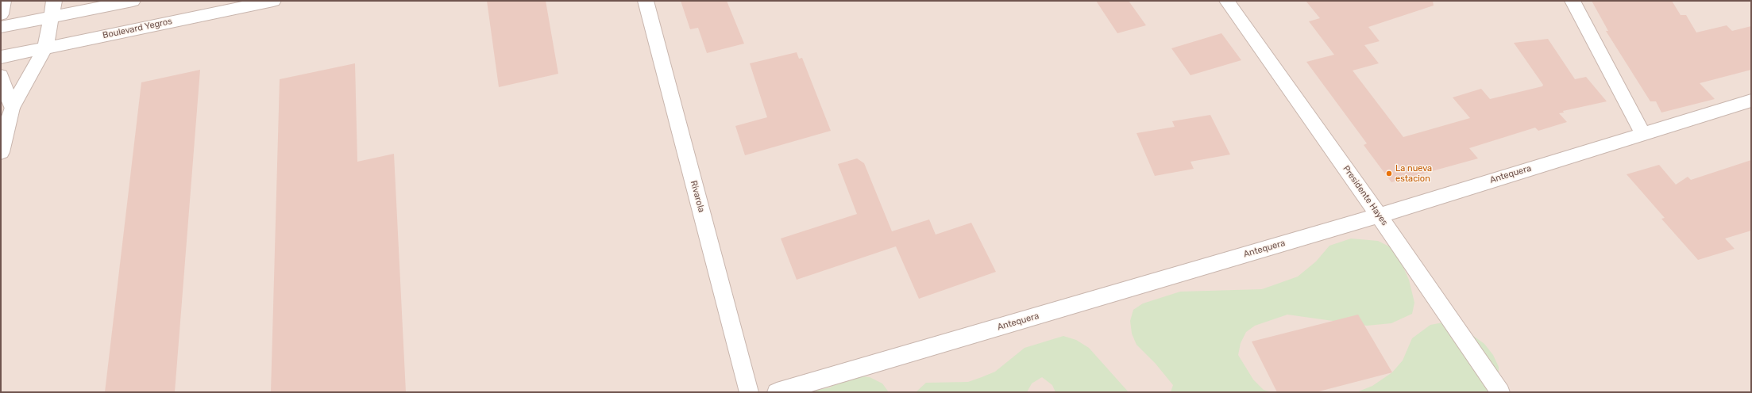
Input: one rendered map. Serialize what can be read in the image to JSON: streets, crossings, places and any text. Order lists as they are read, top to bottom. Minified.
{"streets":{"street":["Boulevard Yegros","Antequera","Presidente Hayes","Rivarola"]},"crossings":[["Antequera","Presidente Hayes"]],"places":["La nueva estacion"]}
